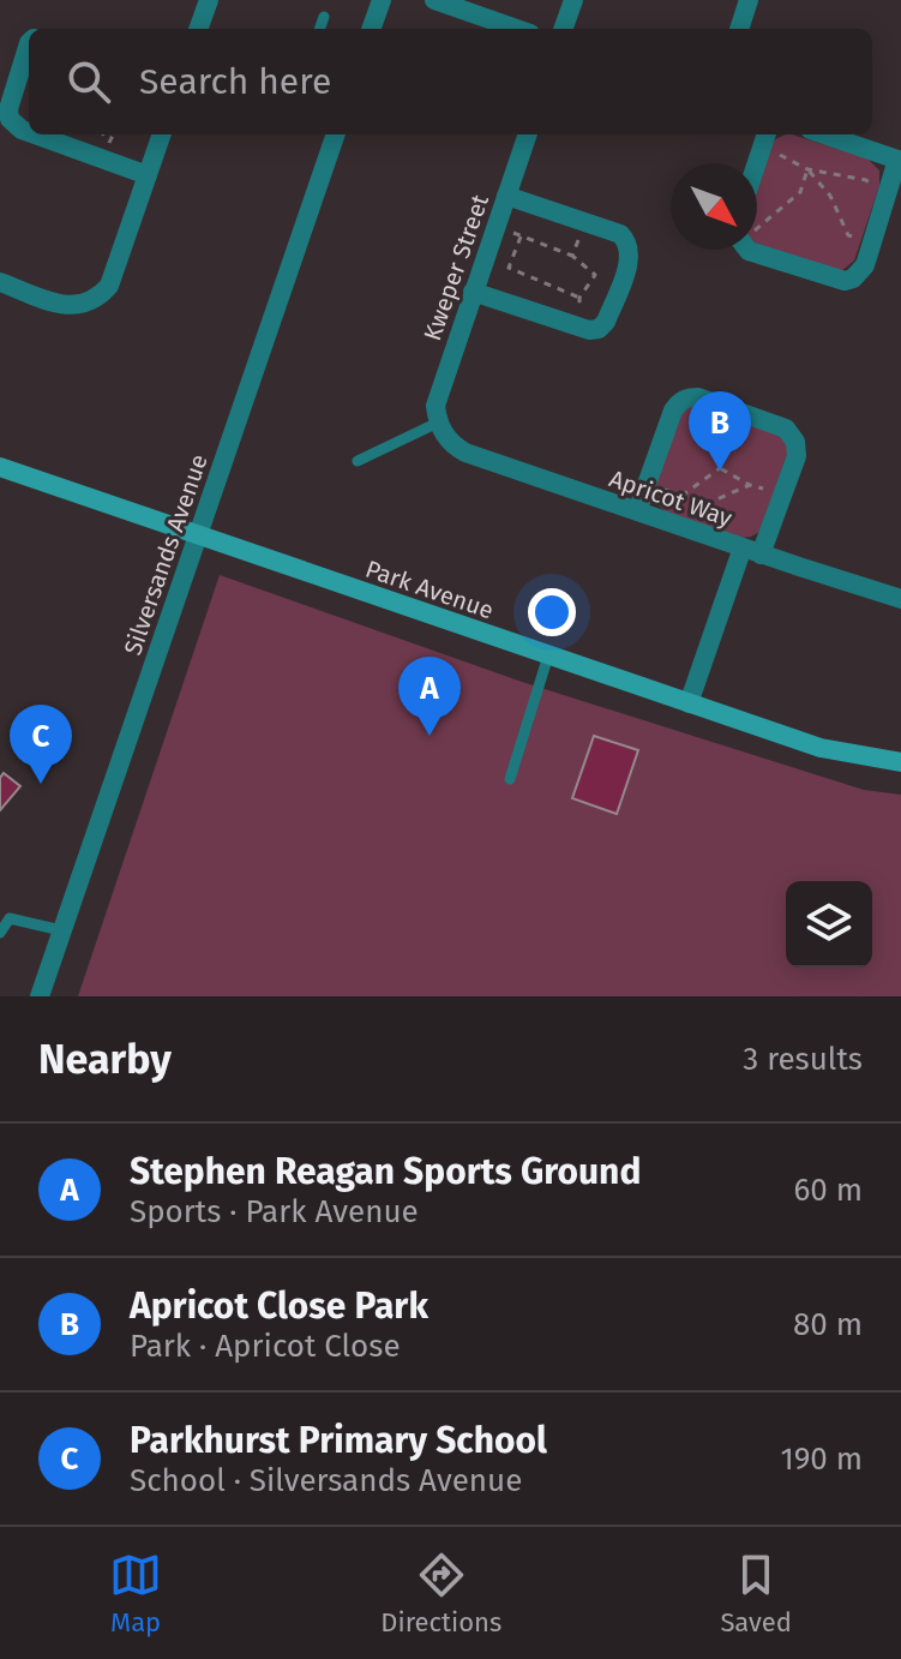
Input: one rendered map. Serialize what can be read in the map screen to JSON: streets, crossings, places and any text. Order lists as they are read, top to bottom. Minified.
{"streets":{"street":["Kweper Street","Apricot Way","Silversands Avenue","Park Avenue"]},"crossings":[["Kweper Street","Apricot Way"],["Silversands Avenue","Park Avenue"]],"north":"bottom right","page":{"search":"Search here","pins":["B","A","C"],"heading":["Nearby","3 results"],"list":[{"mark":"A","name":"Stephen Reagan Sports Ground","note":"Sports · Park Avenue","value":"60 m"},{"mark":"B","name":"Apricot Close Park","note":"Park · Apricot Close","value":"80 m"},{"mark":"C","name":"Parkhurst Primary School","note":"School · Silversands Avenue","value":"190 m"}],"nav":["Map","Directions","Saved"]}}
